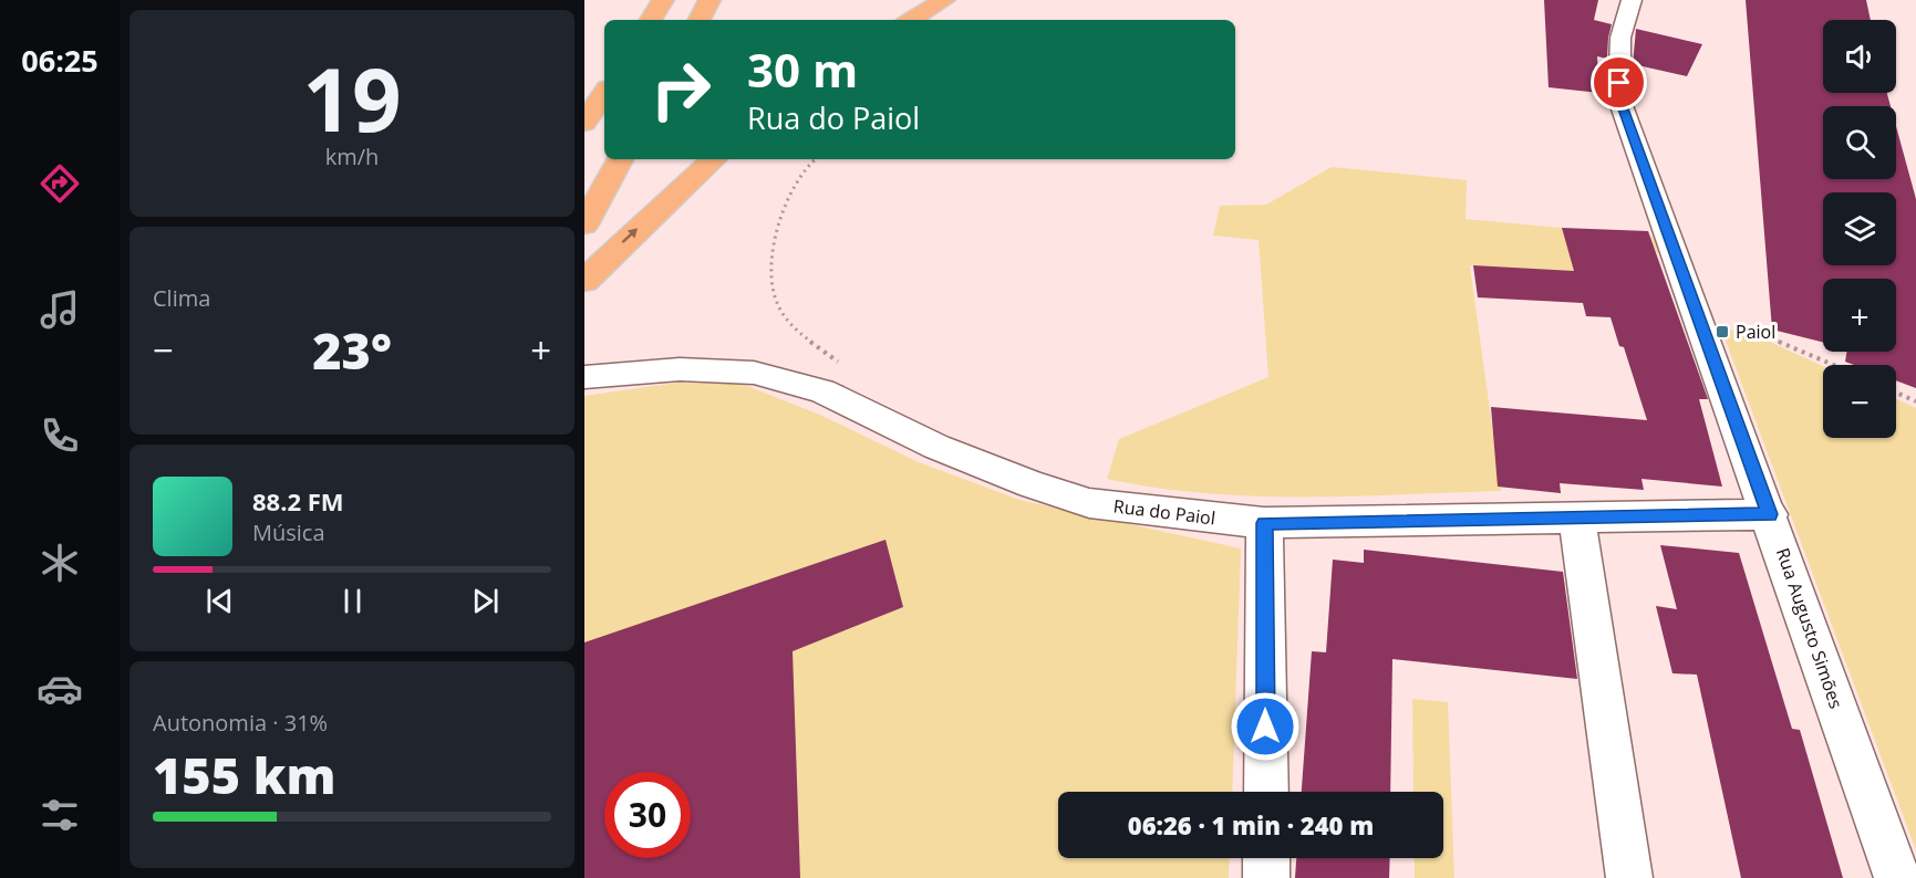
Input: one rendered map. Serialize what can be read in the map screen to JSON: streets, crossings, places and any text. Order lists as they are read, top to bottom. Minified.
{"streets":{"street":["Rua do Paiol","Rua Augusto Simões"]},"crossings":[["Rua do Paiol","Rua Augusto Simões"]],"places":{"transit":["Paiol"]},"page":{"tabs":"06:25","tile":[["19","km/h"],"Clima",["Autonomia · 31%","155 km"]],"map_buttons":["+","−"],"turn":["30 m","Rua do Paiol"],"heat":["−","23°","+"],"song":["88.2 FM","Música"],"limit":"30","trip":"06:26 · 1 min · 240 m"}}
